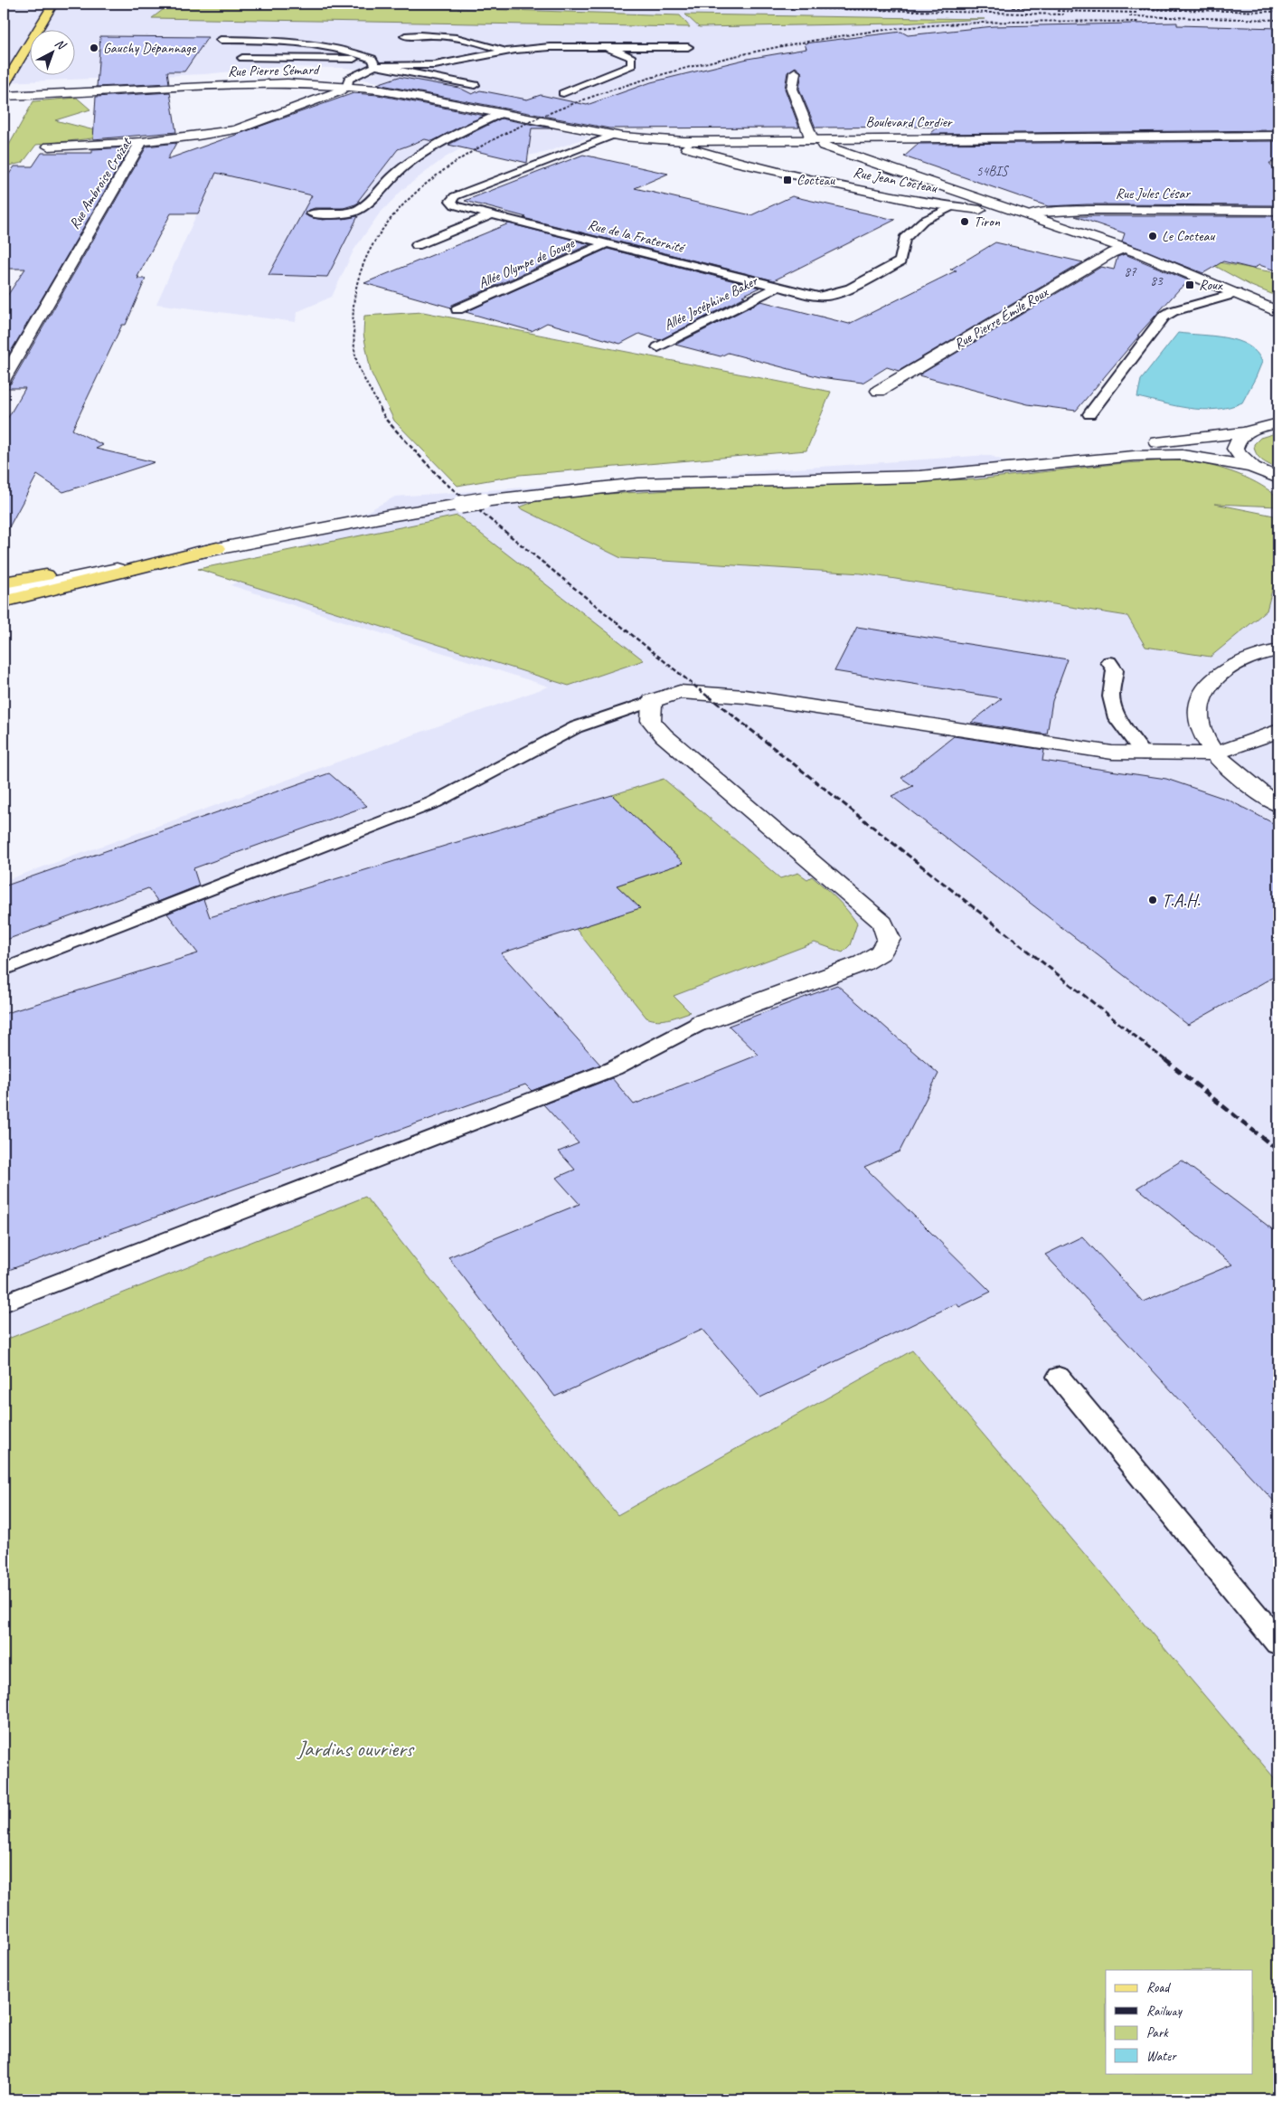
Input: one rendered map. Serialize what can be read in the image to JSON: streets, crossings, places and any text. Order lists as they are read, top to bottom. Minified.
{"streets":{"street":["Rue Pierre Sémard","Boulevard Cordier","Rue Jean Cocteau","Rue Ambroise Croizat","Rue Jules César","Rue Pierre Émile Roux"],"lane":["Rue de la Fraternité","Allée Olympe de Gouge","Allée Joséphine Baker"]},"crossings":[["Rue Pierre Sémard","Boulevard Cordier"],["Rue Pierre Sémard","Rue Ambroise Croizat"],["Boulevard Cordier","Rue Jean Cocteau"],["Boulevard Cordier","Rue de la Fraternité"],["Rue Jean Cocteau","Rue Jules César"],["Rue Jean Cocteau","Rue de la Fraternité"],["Rue Jean Cocteau","Rue Pierre Émile Roux"],["Rue de la Fraternité","Allée Olympe de Gouge"],["Rue de la Fraternité","Allée Joséphine Baker"]],"parks":["Jardins ouvriers"],"places":{"other":["Gauchy Dépannage","Tiron","Le Cocteau","T.A.H."],"transit":["Cocteau","Roux"]},"house_numbers":["54BIS","87","83"],"legend":["Road","Railway","Park","Water"],"north":"top right"}
